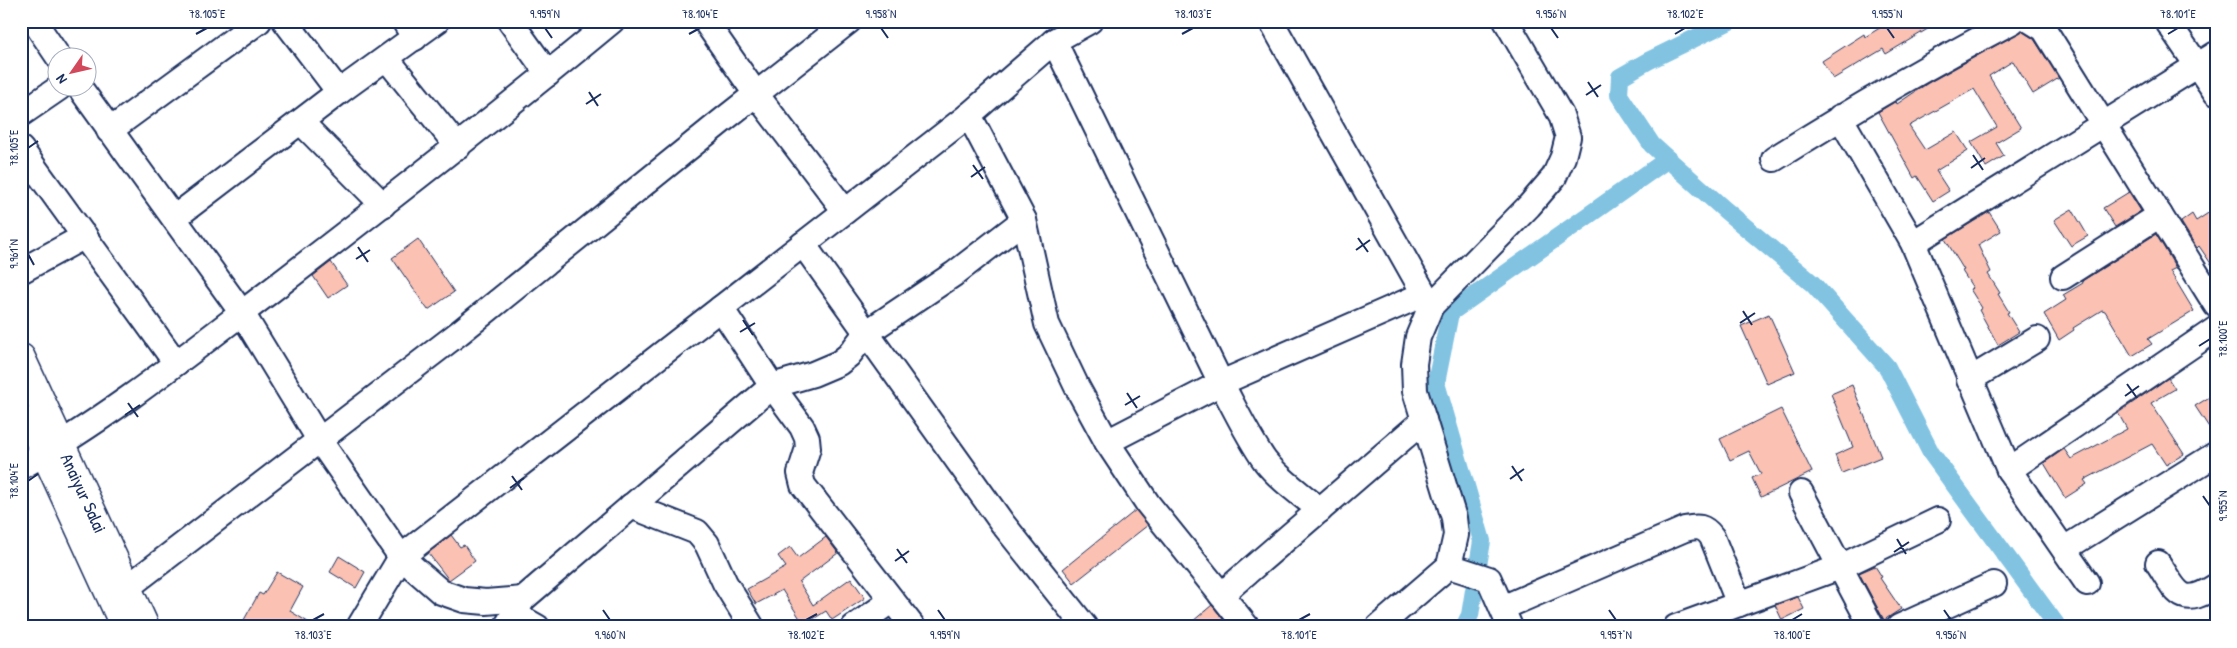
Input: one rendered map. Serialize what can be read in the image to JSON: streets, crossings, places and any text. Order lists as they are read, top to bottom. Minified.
{"streets":{"main road":["Anaiyur Salai"]},"north":"bottom left","coordinates":["78.105°E","9.959°N","78.104°E","9.958°N","78.103°E","9.956°N","78.102°E","9.955°N","78.101°E","9.961°N","78.100°E","9.960°N","9.957°N"]}
